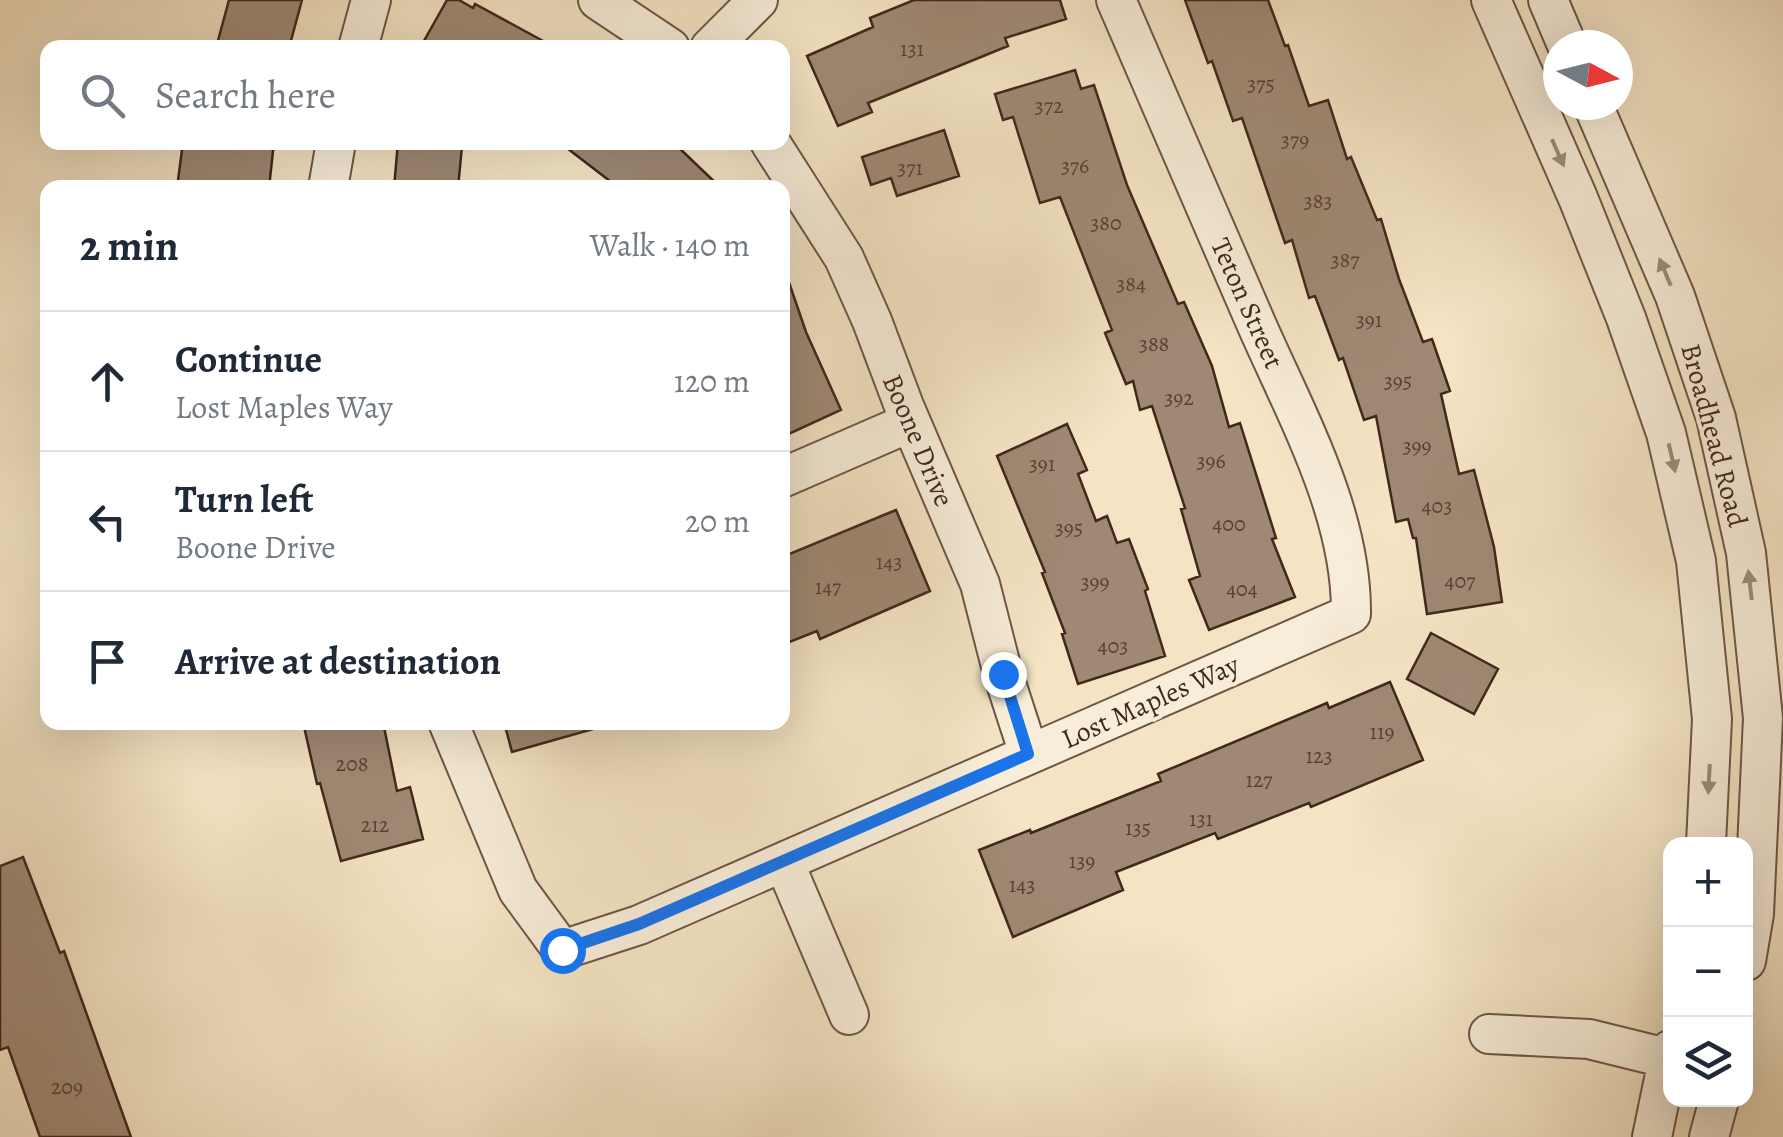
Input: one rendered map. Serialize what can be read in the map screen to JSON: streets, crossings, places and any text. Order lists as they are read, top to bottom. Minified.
{"streets":{"street":["Teton Street","Broadhead Road","Boone Drive","Lost Maples Way"]},"crossings":[["Teton Street","Lost Maples Way"],["Boone Drive","Lost Maples Way"]],"house_numbers":["131","375","372","379","376","371","383","380","387","384","391","388","395","392","399","396","391","403","400","395","143","407","399","147","404","403","119","123","208","127","131","212","135","139","143","209"],"north":"right","page":{"search":"Search here","heading":["2 min","Walk · 140 m"],"list":[["Continue","Lost Maples Way","120 m"],["Turn left","Boone Drive","20 m"],"Arrive at destination"],"map_buttons":["+","−"]}}
